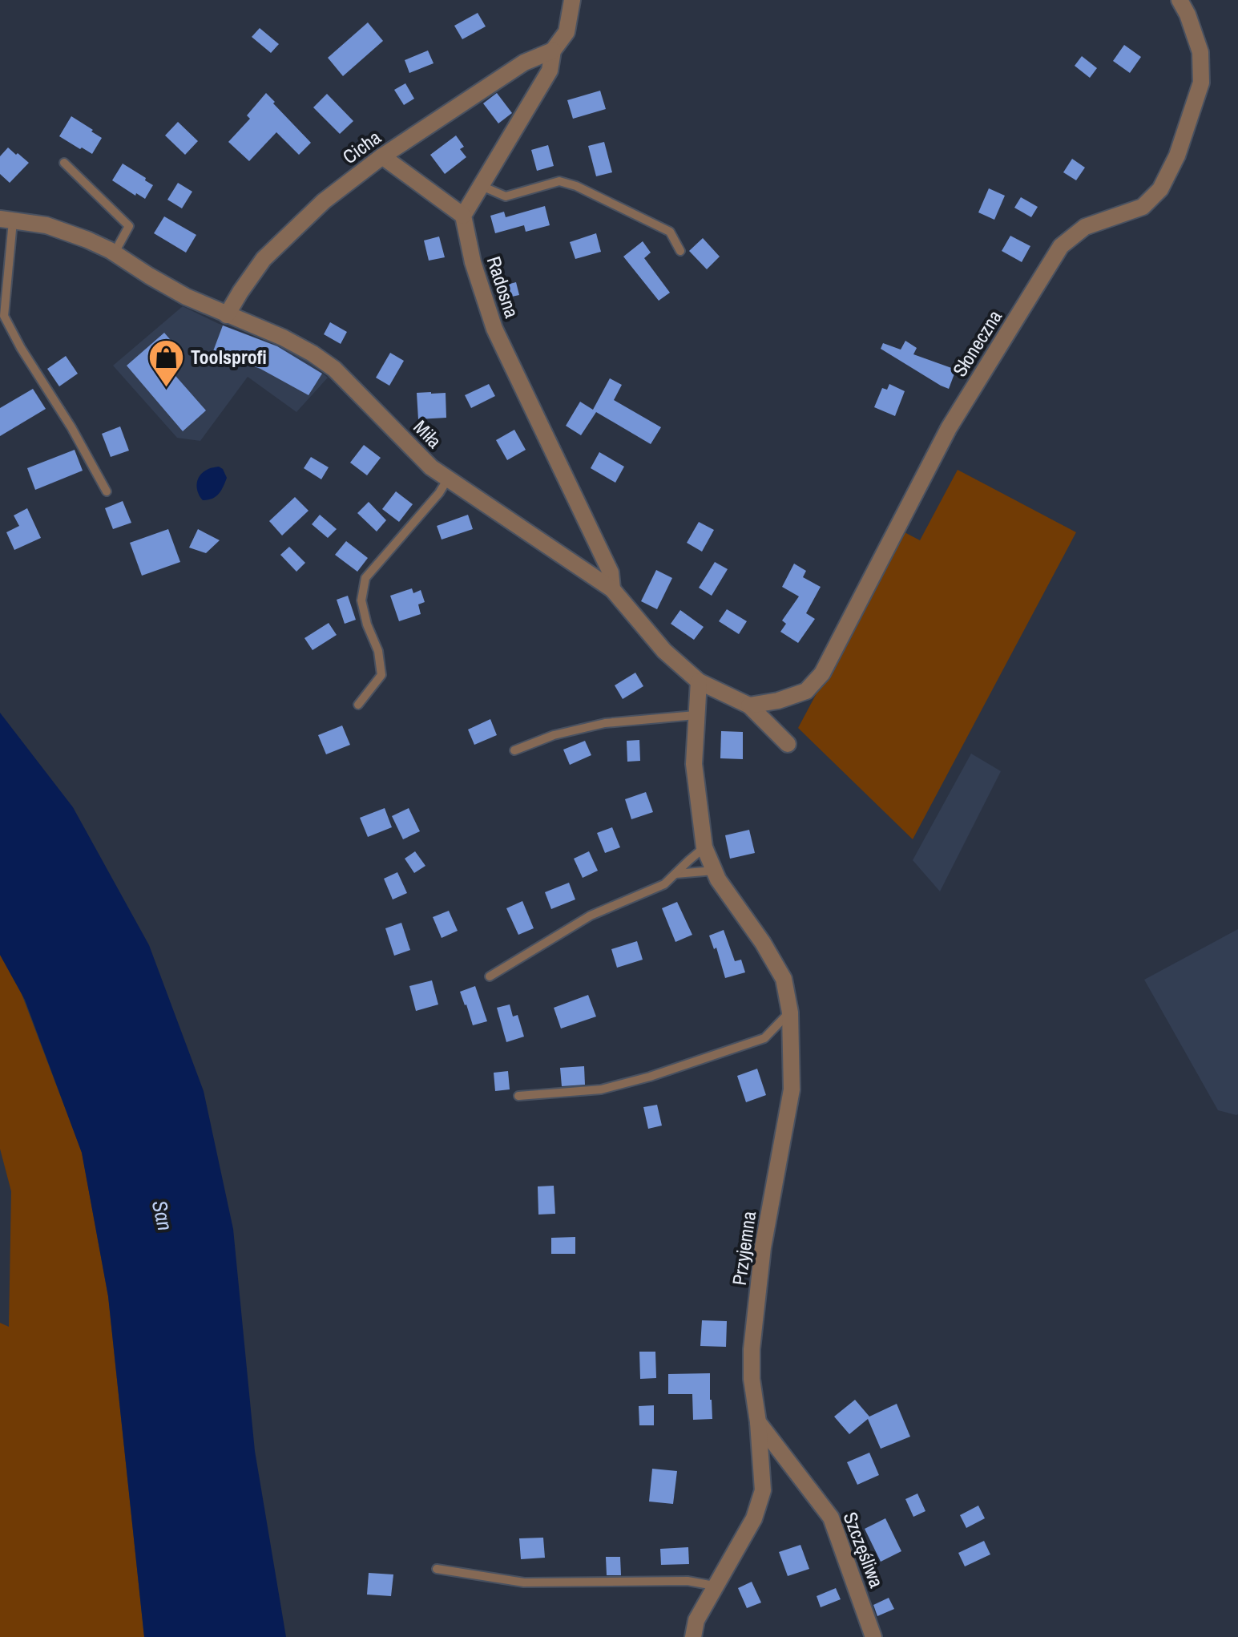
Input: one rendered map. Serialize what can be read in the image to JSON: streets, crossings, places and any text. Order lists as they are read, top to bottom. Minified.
{"streets":{"street":["Cicha","Radosna","Słoneczna","Miła","Przyjemna","Szczęśliwa"]},"crossings":[["Cicha","Miła"],["Radosna","Miła"],["Słoneczna","Miła"],["Miła","Przyjemna"],["Przyjemna","Szczęśliwa"]],"water":["San"],"places":{"shop":["Toolsprofi"]}}
